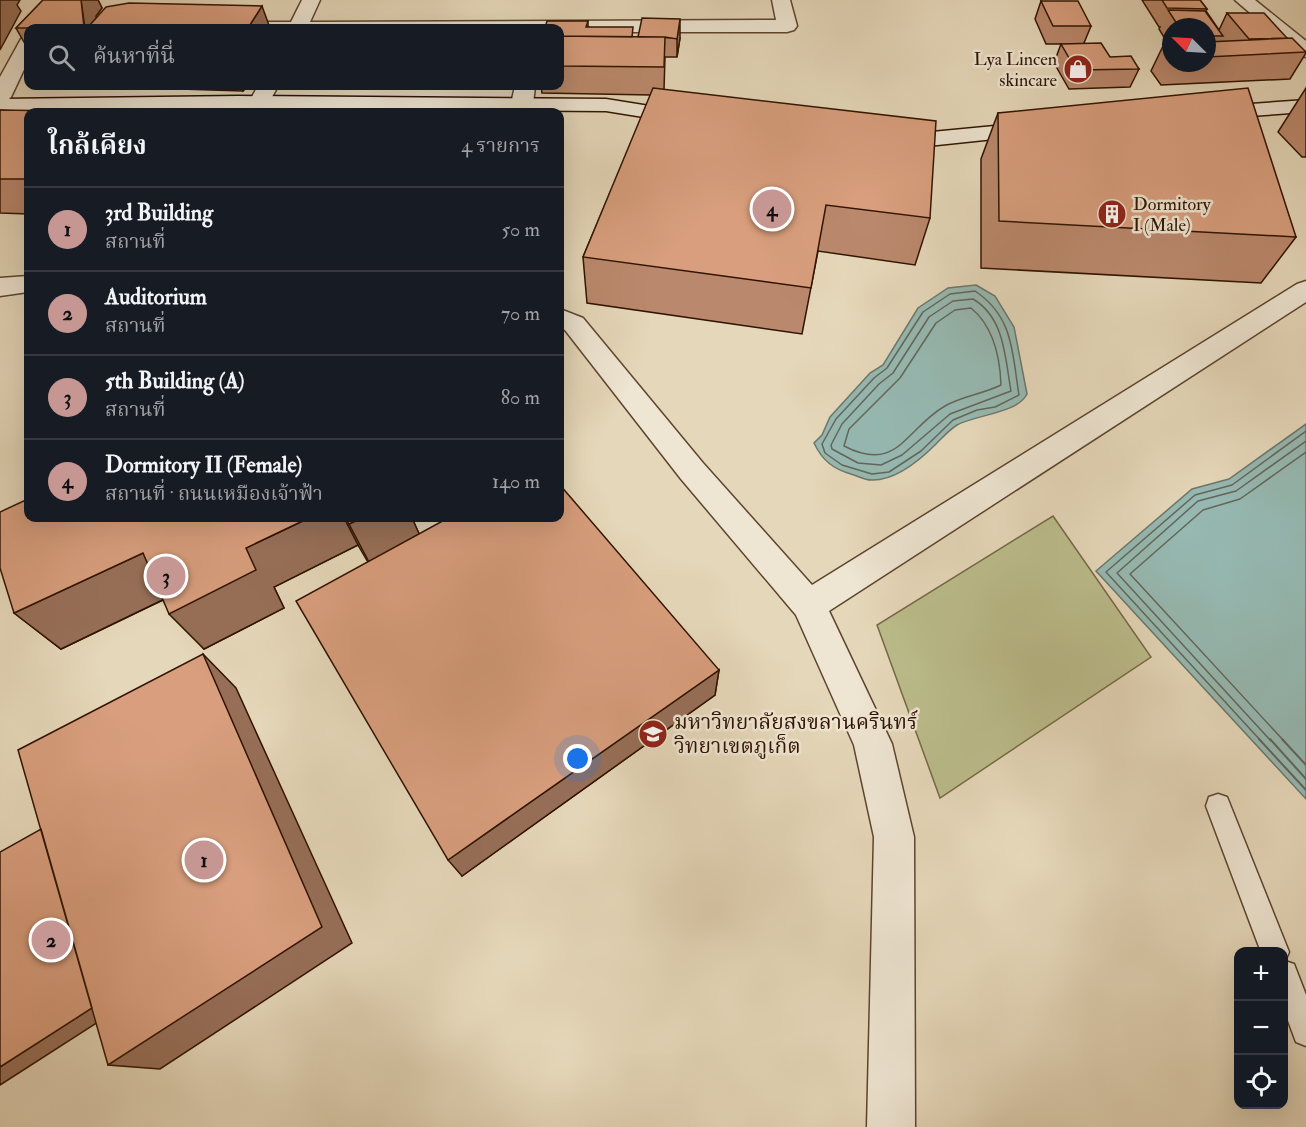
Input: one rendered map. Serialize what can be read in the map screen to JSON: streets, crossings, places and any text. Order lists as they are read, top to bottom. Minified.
{"places":{"shop":["Lya Lincen skincare"],"building":["Dormitory I (Male)"],"school or university":["มหาวิทยาลัยสงขลานครินทร์ วิทยาเขตภูเก็ต"]},"north":"top left","page":{"search":"ค้นหาที่นี่","heading":["ใกล้เคียง","4 รายการ"],"list":[{"mark":"1","name":"3rd Building","note":"สถานที่","value":"50 m"},{"mark":"2","name":"Auditorium","note":"สถานที่","value":"70 m"},{"mark":"3","name":"5th Building (A)","note":"สถานที่","value":"80 m"},{"mark":"4","name":"Dormitory II (Female)","note":"สถานที่ · ถนนเหมืองเจ้าฟ้า","value":"140 m"}],"pins":["4","3","1","2"],"map_buttons":["+","−"]}}
